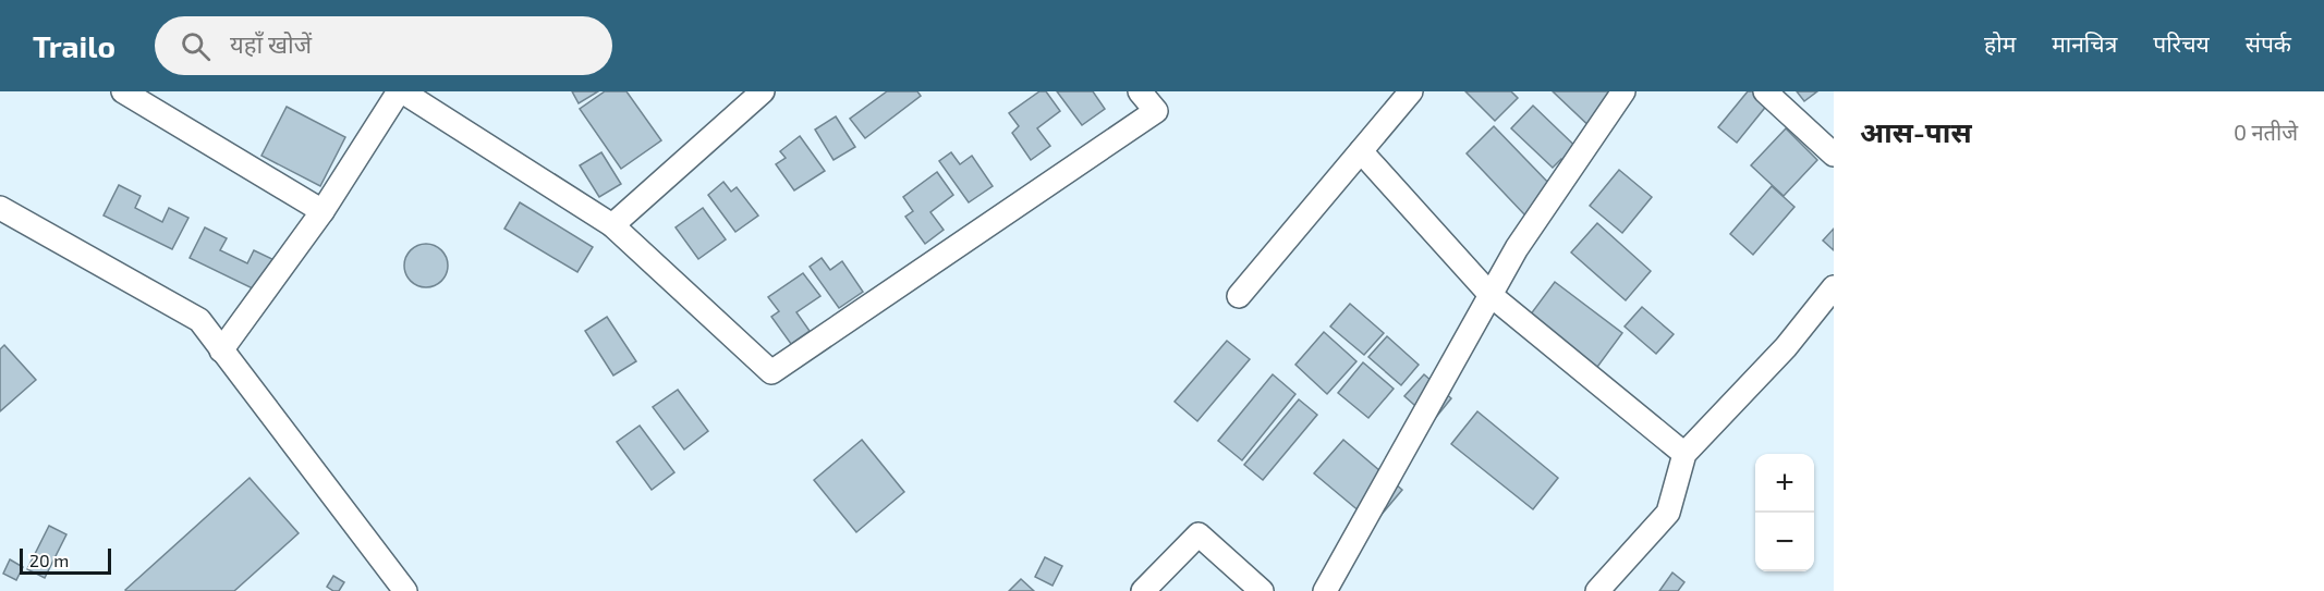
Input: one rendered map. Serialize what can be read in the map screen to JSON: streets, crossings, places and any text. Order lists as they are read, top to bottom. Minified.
{"scale_bar":"20 m","page":{"header":"Trailo","search":"यहाँ खोजें","nav":["होम","मानचित्र","परिचय","संपर्क"],"heading":["आस-पास","0 नतीजे"],"map_buttons":["+","−"],"scale":"20 m"}}
